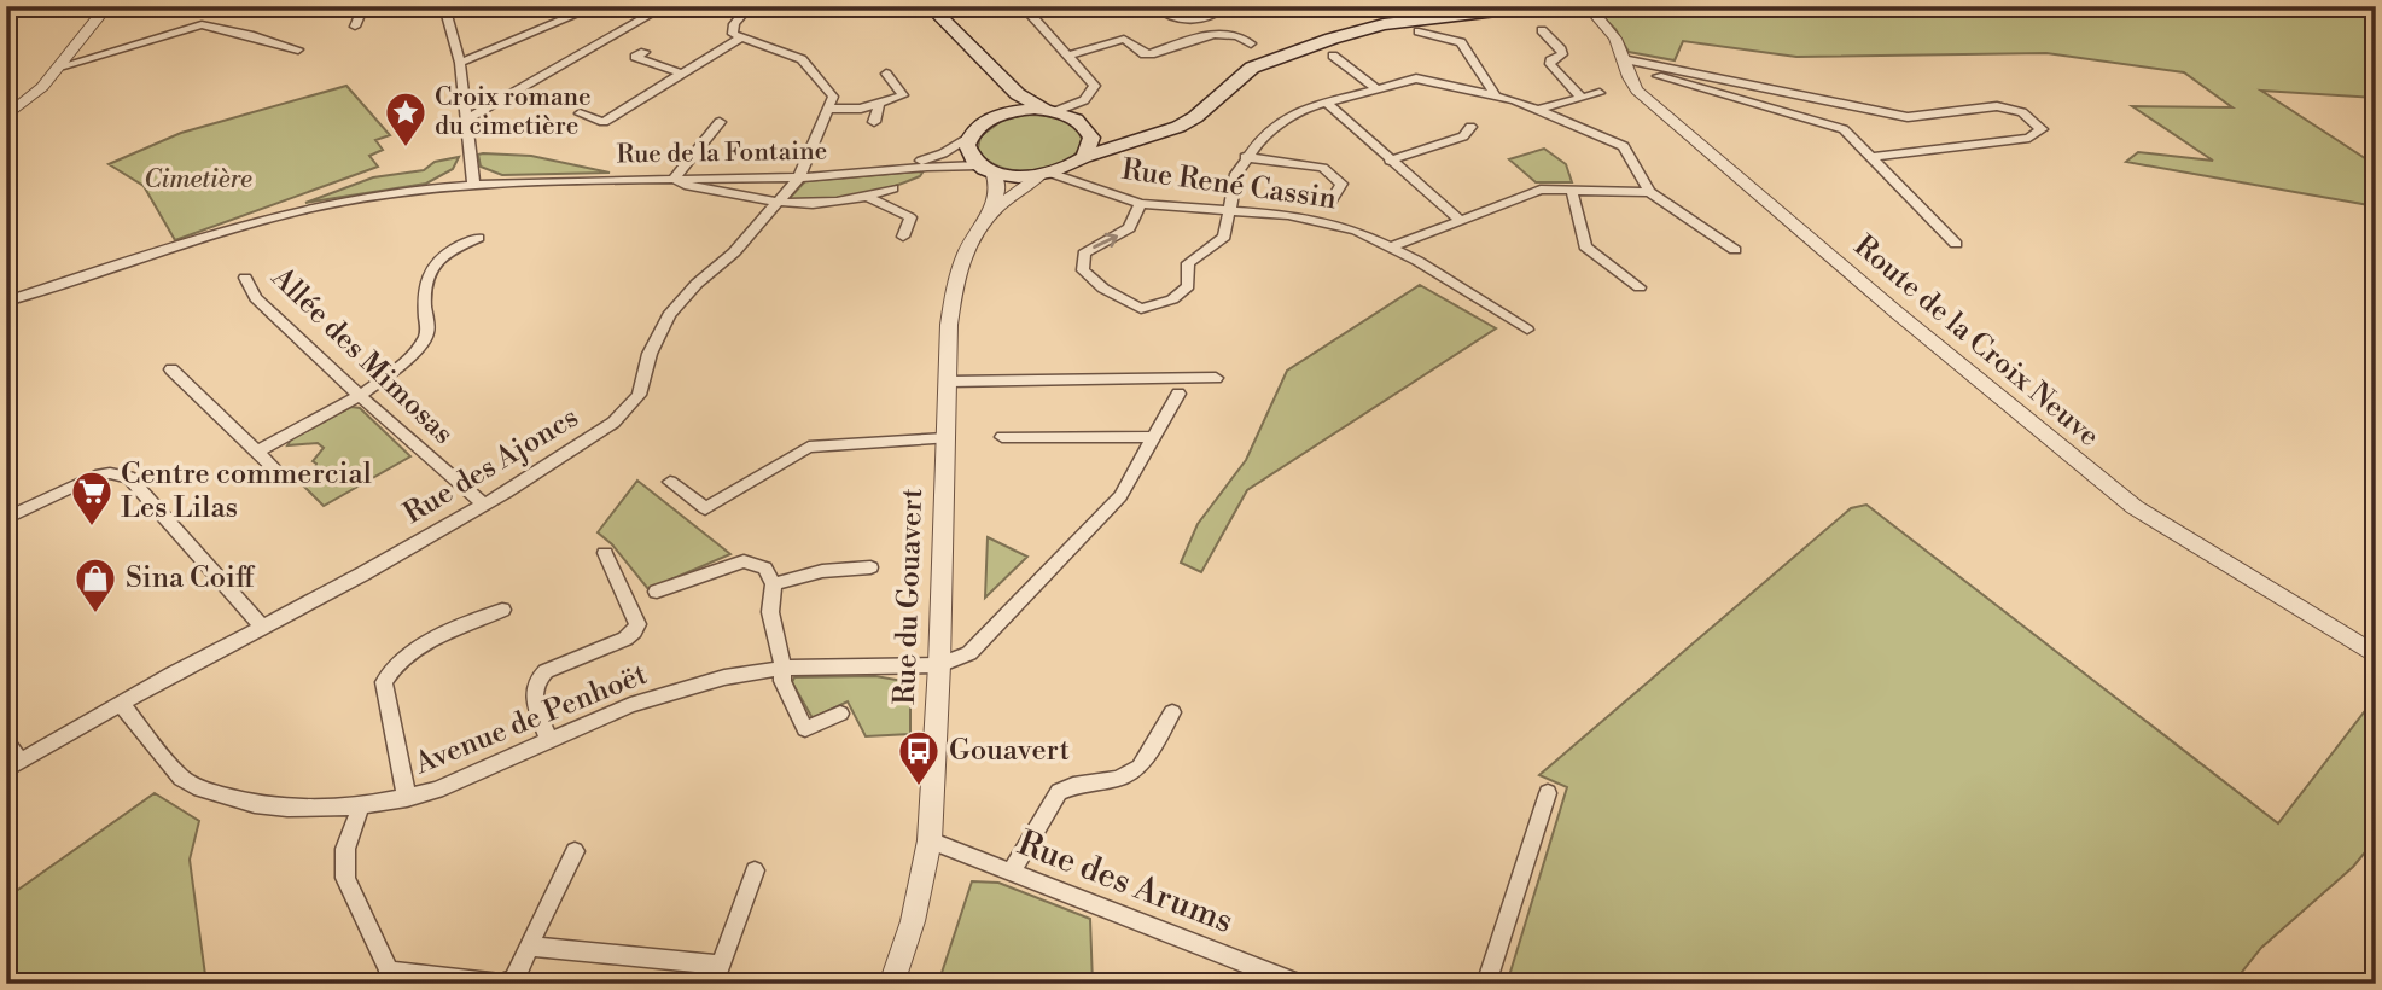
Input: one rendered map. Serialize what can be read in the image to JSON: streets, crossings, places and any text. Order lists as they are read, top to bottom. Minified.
{"streets":{"street":["Rue de la Fontaine","Rue René Cassin","Route de la Croix Neuve","Allée des Mimosas","Rue des Ajoncs","Rue du Gouavert","Avenue de Penhoët","Rue des Arums"]},"crossings":[["Rue de la Fontaine","Rue des Ajoncs"],["Rue de la Fontaine","Rue du Gouavert"],["Rue René Cassin","Rue du Gouavert"],["Allée des Mimosas","Rue des Ajoncs"],["Rue des Ajoncs","Avenue de Penhoët"],["Rue du Gouavert","Avenue de Penhoët"],["Rue du Gouavert","Rue des Arums"]],"parks":["Cimetière"],"places":{"place":["Croix romane du cimetière"],"supermarket":["Centre commercial Les Lilas"],"shop":["Sina Coiff"],"bus stop":["Gouavert"]}}
